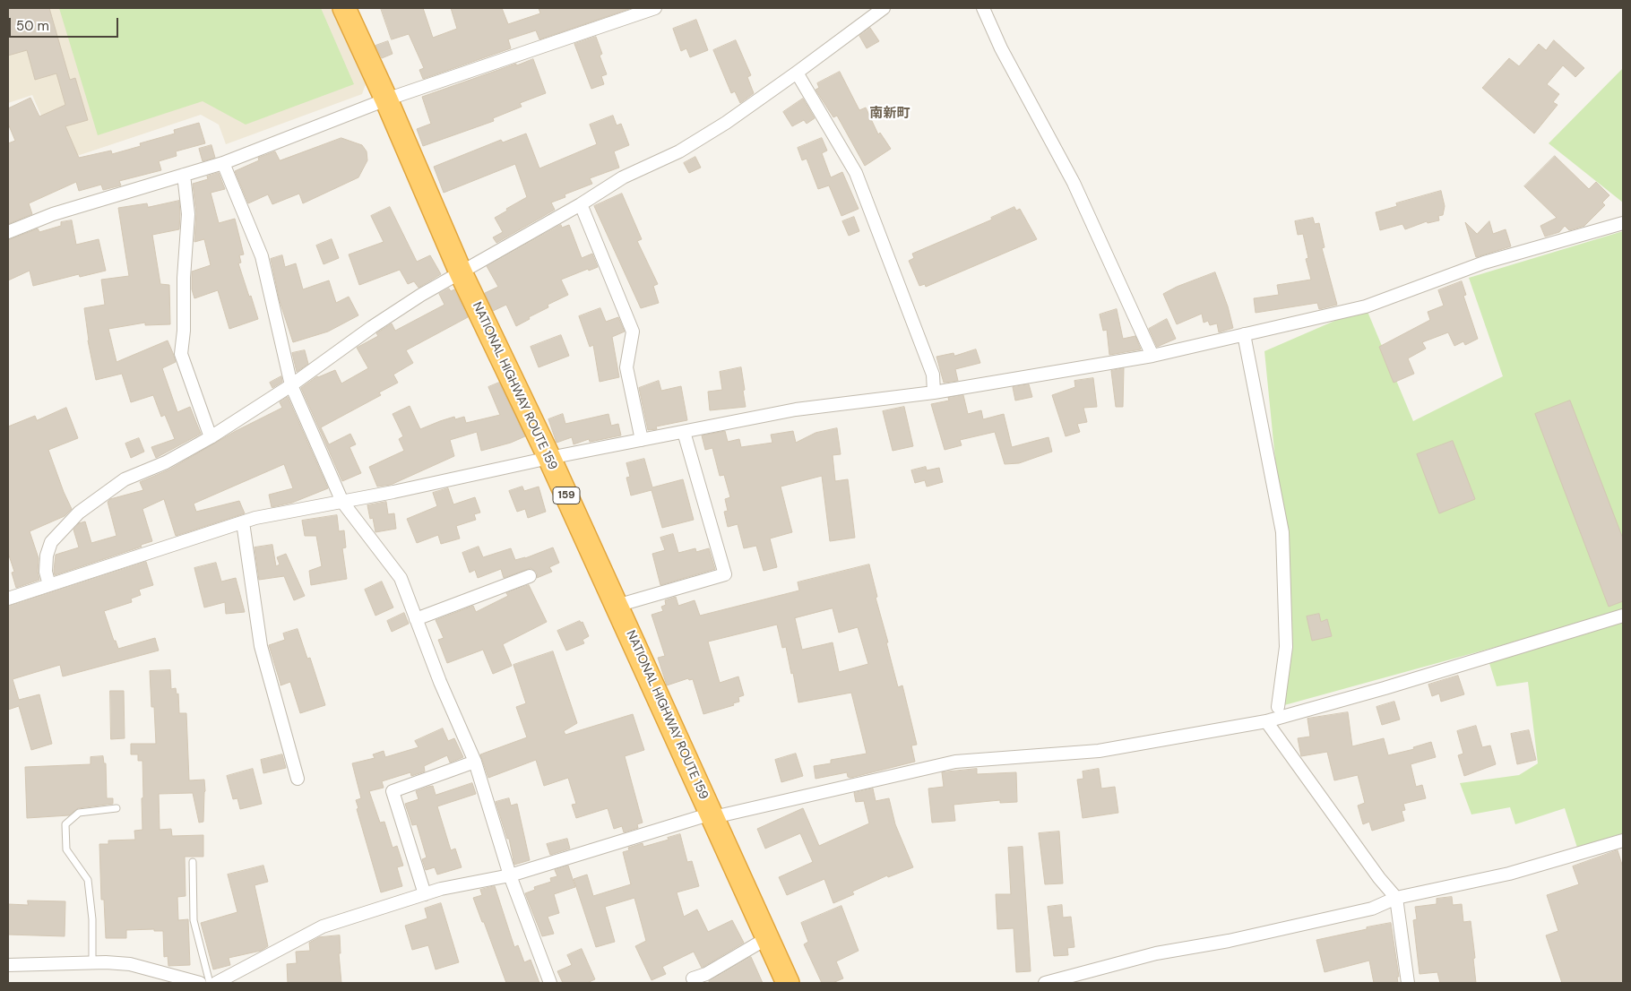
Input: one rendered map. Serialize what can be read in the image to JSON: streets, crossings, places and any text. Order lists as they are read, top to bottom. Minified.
{"streets":{"highway":["NATIONAL HIGHWAY ROUTE 159","159"]},"districts":["南新町"],"scale_bar":"50 m"}
